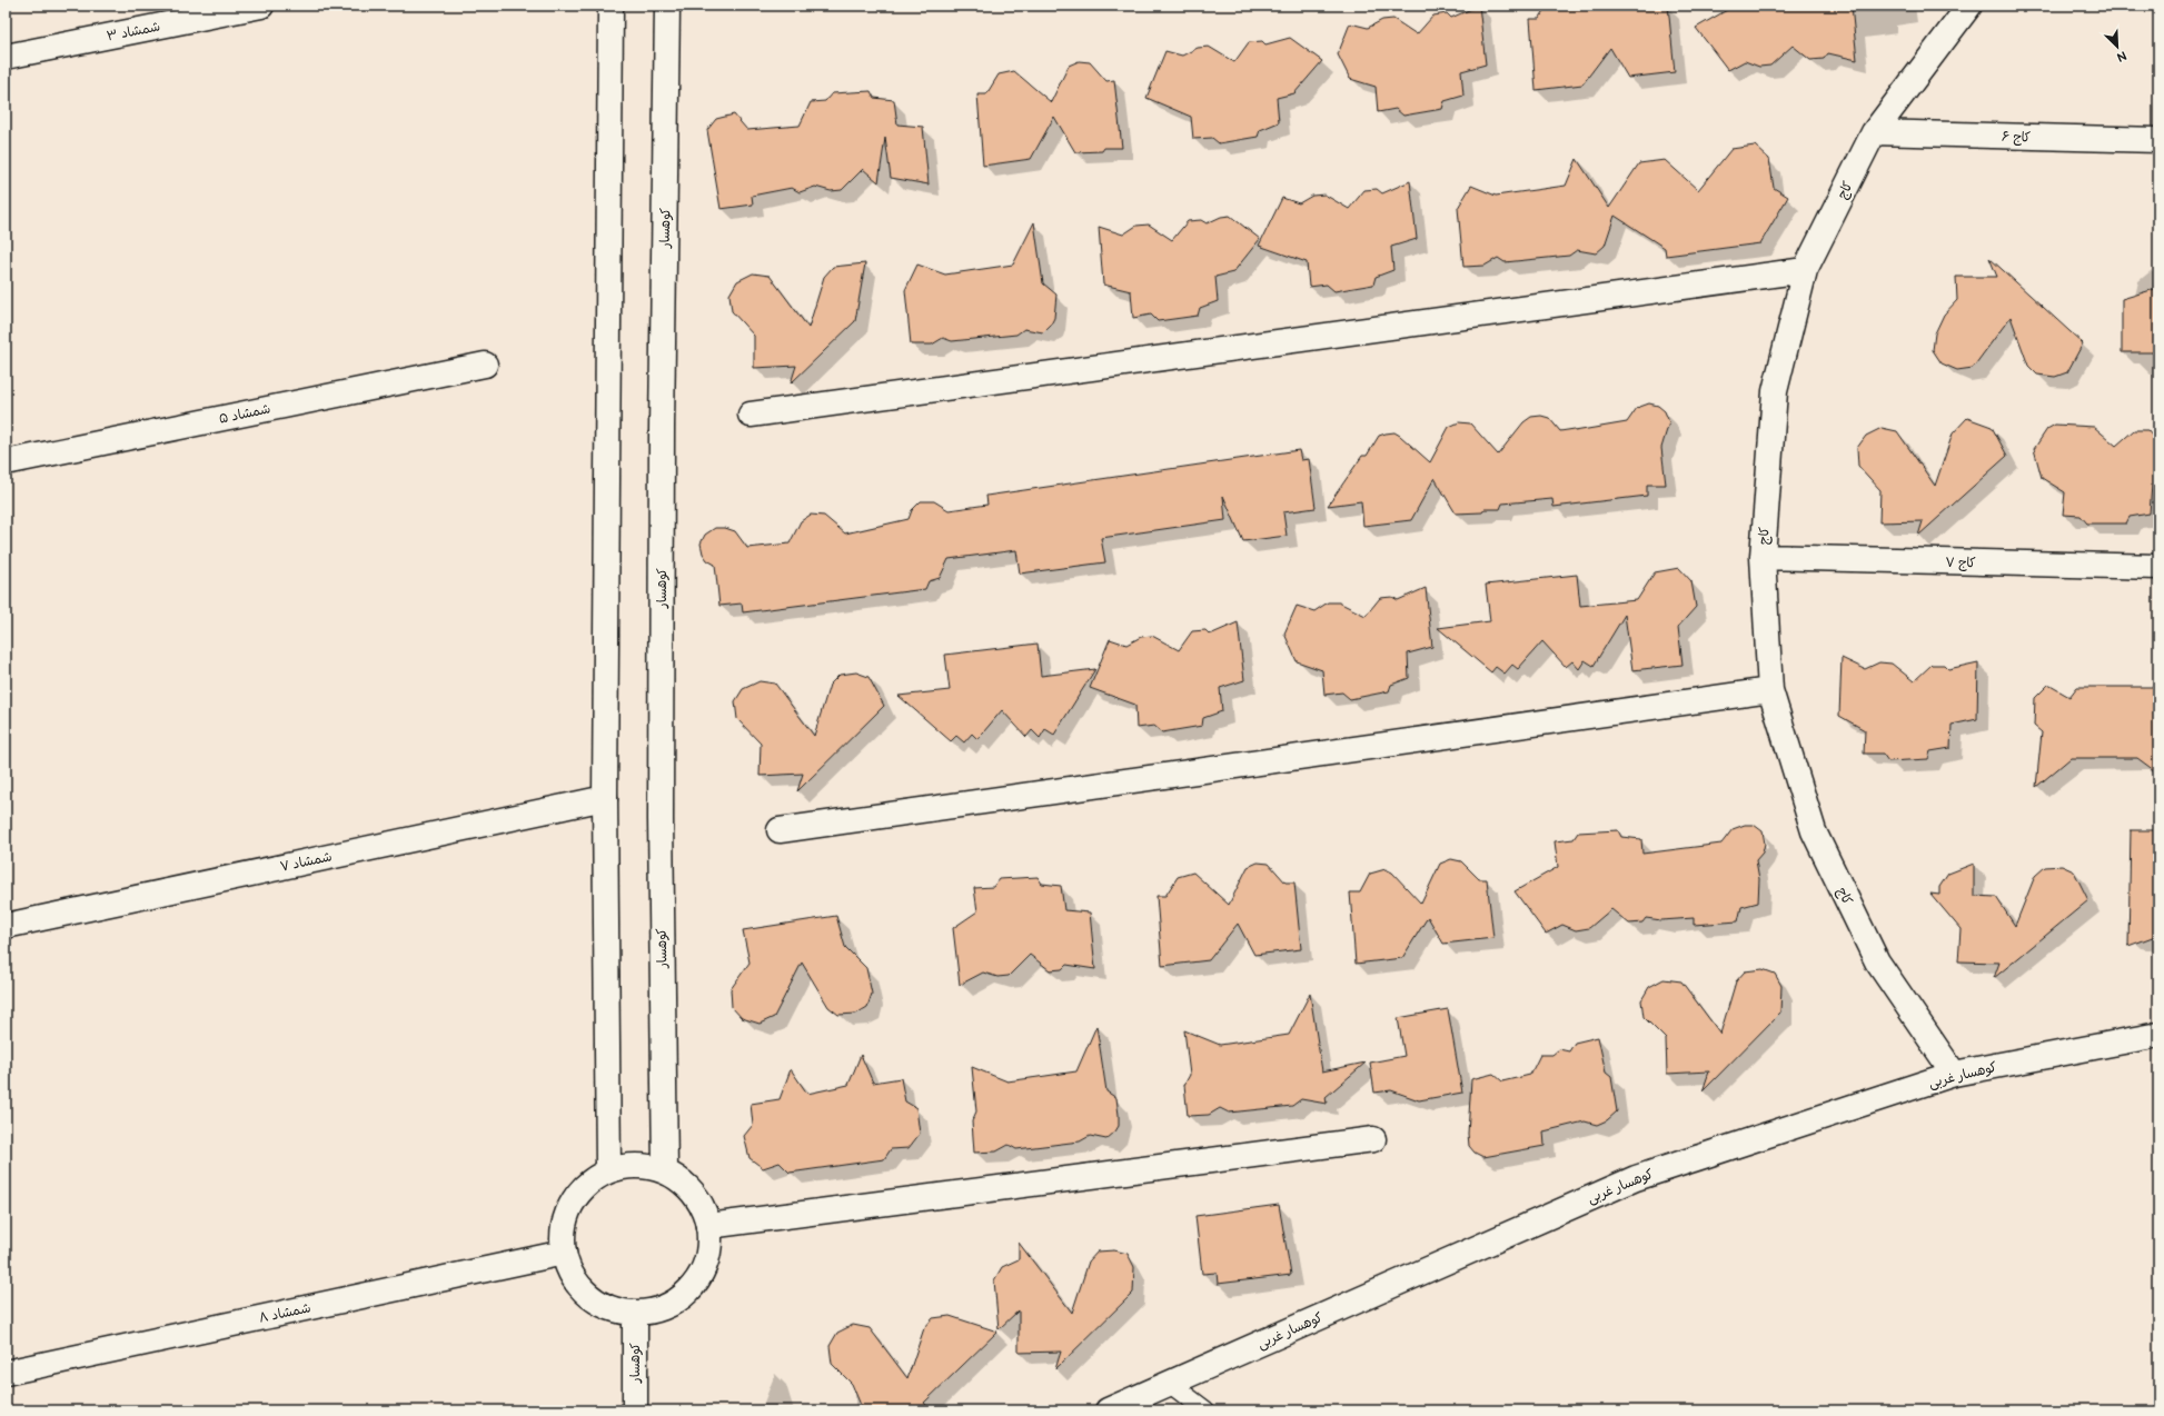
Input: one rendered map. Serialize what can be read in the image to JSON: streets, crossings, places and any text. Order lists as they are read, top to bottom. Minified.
{"streets":{"street":["شمشاد ۳","کاج ۶","کاج","کوهسار","شمشاد ۵","کاج ۷","شمشاد ۷","کوهسار غربی","شمشاد ۸"]},"crossings":[["کاج ۶","کاج"],["کاج","کاج ۷"],["کاج","کوهسار غربی"],["کوهسار","شمشاد ۸"]],"north":"bottom right"}
